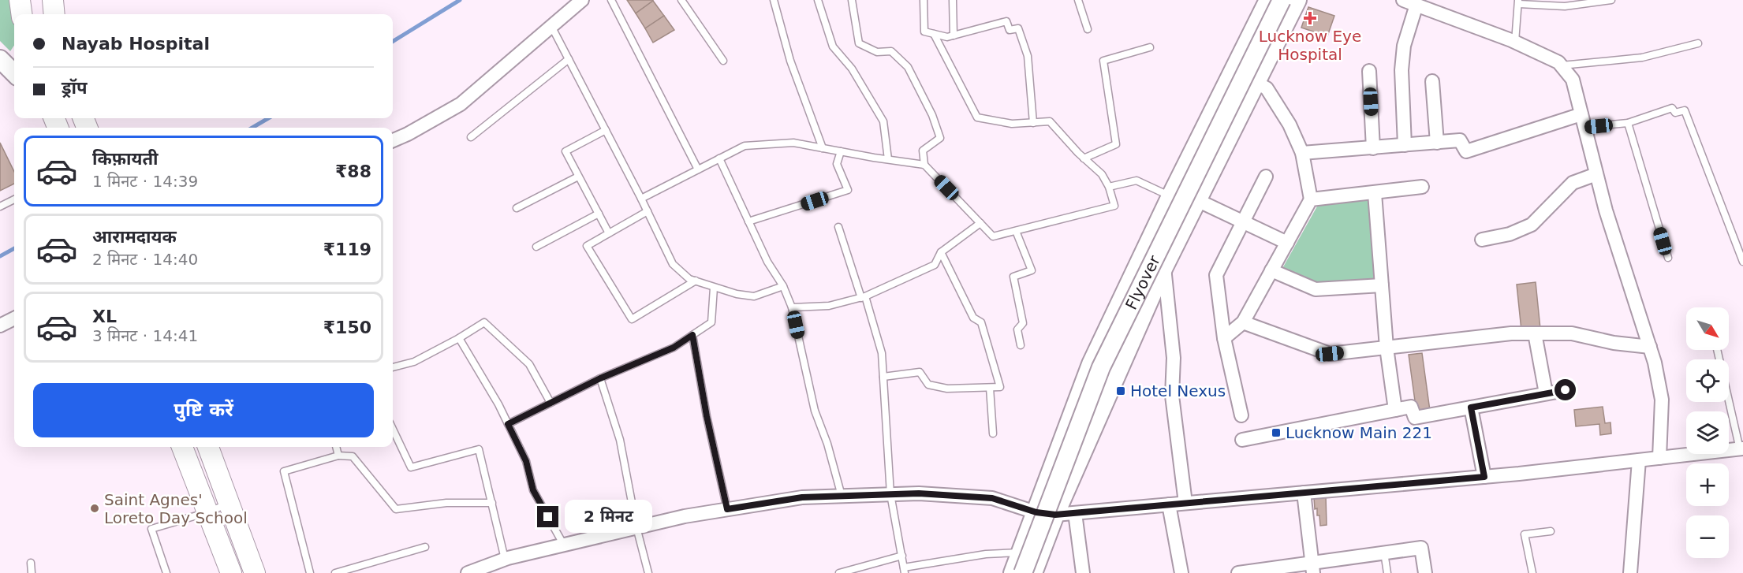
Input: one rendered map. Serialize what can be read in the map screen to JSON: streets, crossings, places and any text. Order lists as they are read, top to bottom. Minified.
{"streets":{"main road":["Flyover"]},"places":{"health":["Lucknow Eye Hospital"],"transit":["Hotel Nexus","Lucknow Main 221"],"other":["Saint Agnes' Loreto Day School"]},"north":"bottom right","page":{"banner":["Nayab Hospital","ड्रॉप"],"list":[{"name":"किफ़ायती","note":"1 मिनट · 14:39","value":"₹88"},{"name":"आरामदायक","note":"2 मिनट · 14:40","value":"₹119"},{"name":"XL","note":"3 मिनट · 14:41","value":"₹150"}],"map_buttons":["+","−"],"buttons":"पुष्टि करें","bubble":"2 मिनट"}}
